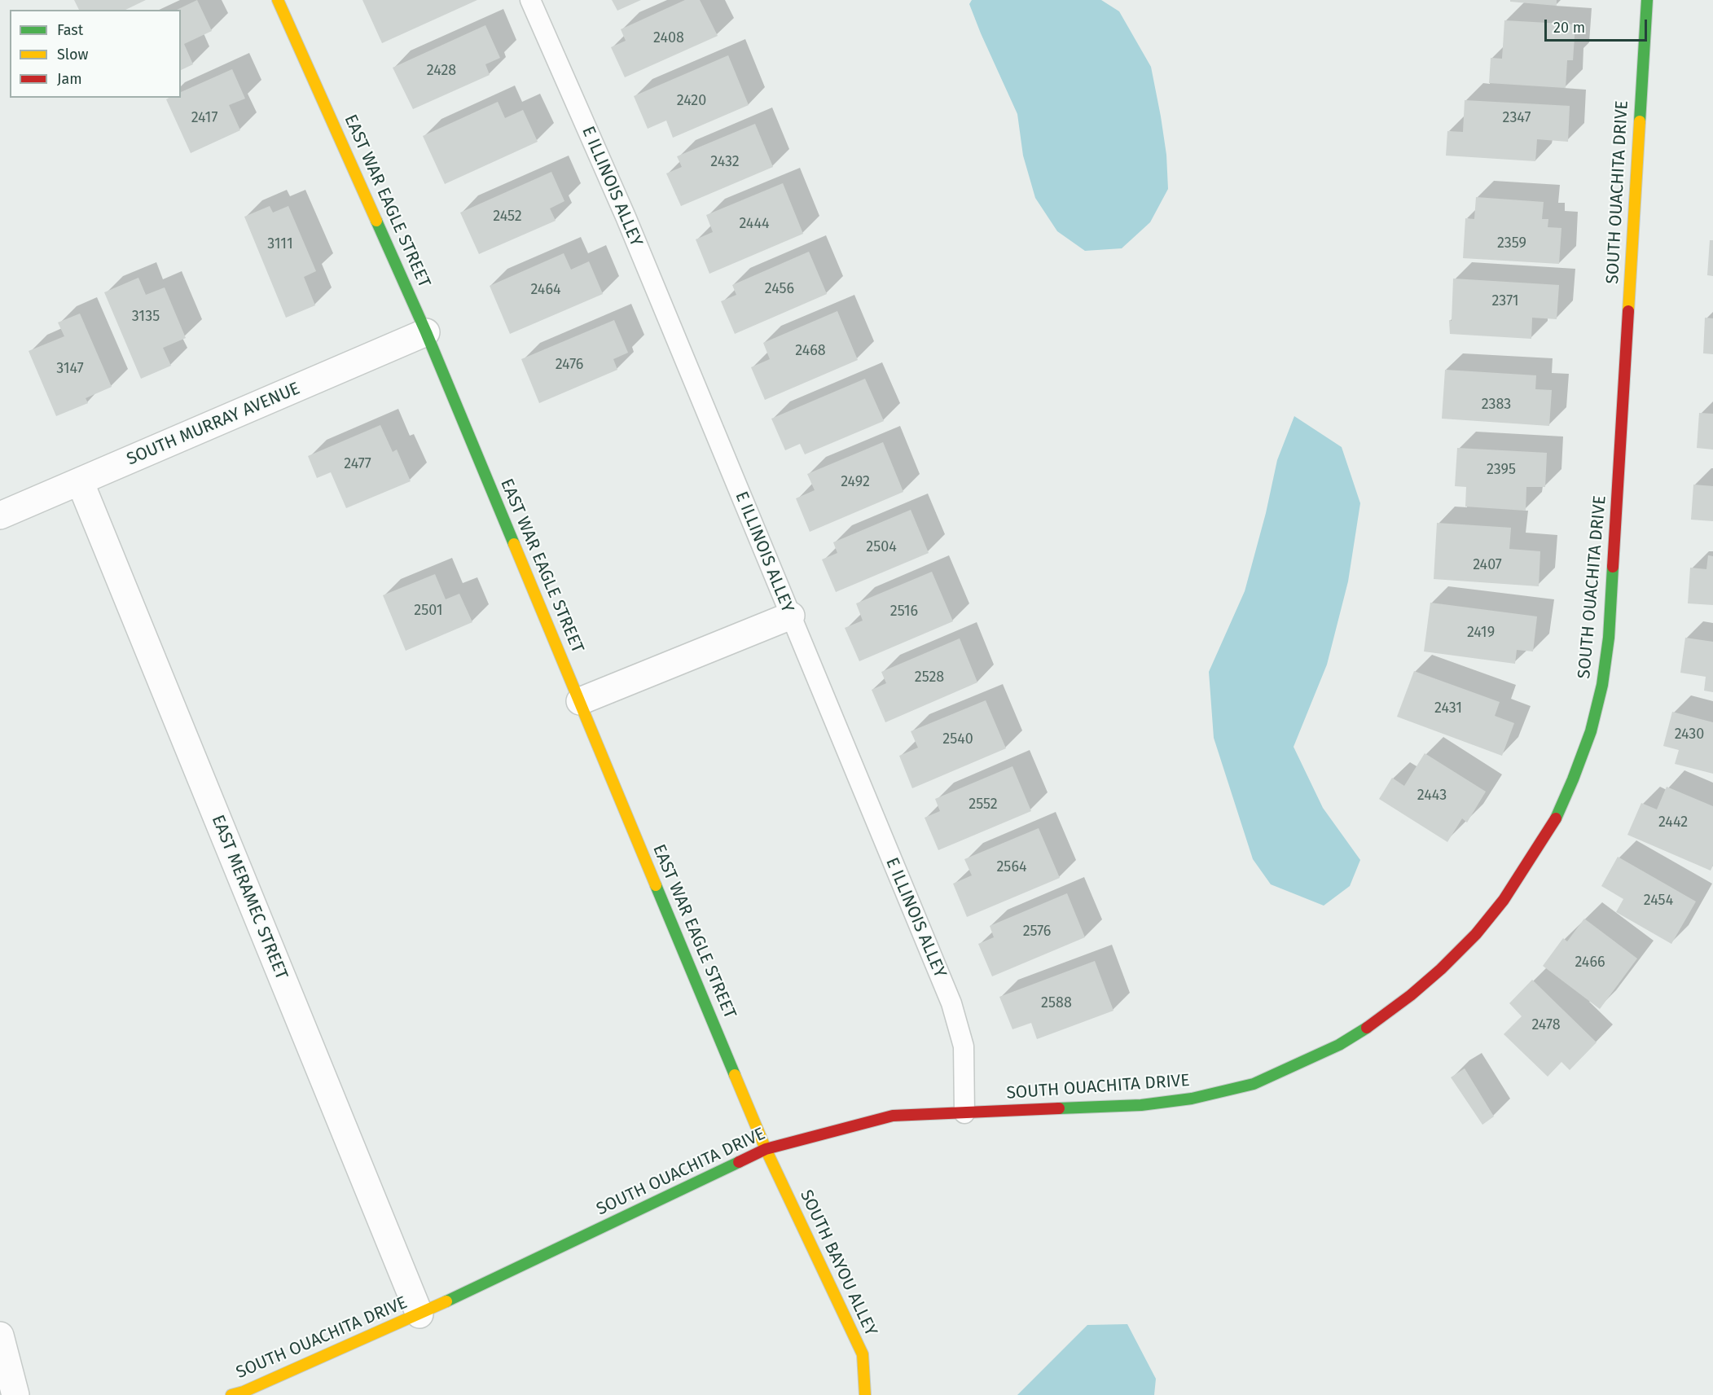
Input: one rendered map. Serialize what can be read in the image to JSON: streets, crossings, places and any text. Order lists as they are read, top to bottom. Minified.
{"streets":{"street":["SOUTH OUACHITA DRIVE","EAST WAR EAGLE STREET","SOUTH MURRAY AVENUE","EAST MERAMEC STREET","SOUTH BAYOU ALLEY"],"lane":["E ILLINOIS ALLEY"]},"crossings":[["E ILLINOIS ALLEY","SOUTH OUACHITA DRIVE"],["SOUTH OUACHITA DRIVE","EAST WAR EAGLE STREET"],["SOUTH OUACHITA DRIVE","EAST MERAMEC STREET"],["SOUTH OUACHITA DRIVE","SOUTH BAYOU ALLEY"],["EAST WAR EAGLE STREET","SOUTH MURRAY AVENUE"],["EAST WAR EAGLE STREET","SOUTH BAYOU ALLEY"],["SOUTH MURRAY AVENUE","EAST MERAMEC STREET"]],"house_numbers":["2408","2428","2420","2417","2347","2432","2452","2444","2359","3111","2456","2464","2371","3135","2468","2476","3147","2383","2477","2395","2492","2504","2407","2501","2516","2419","2528","2431","2430","2540","2443","2552","2442","2564","2454","2576","2466","2588","2478"],"legend":["Fast","Slow","Jam"],"scale_bar":"20 m"}
